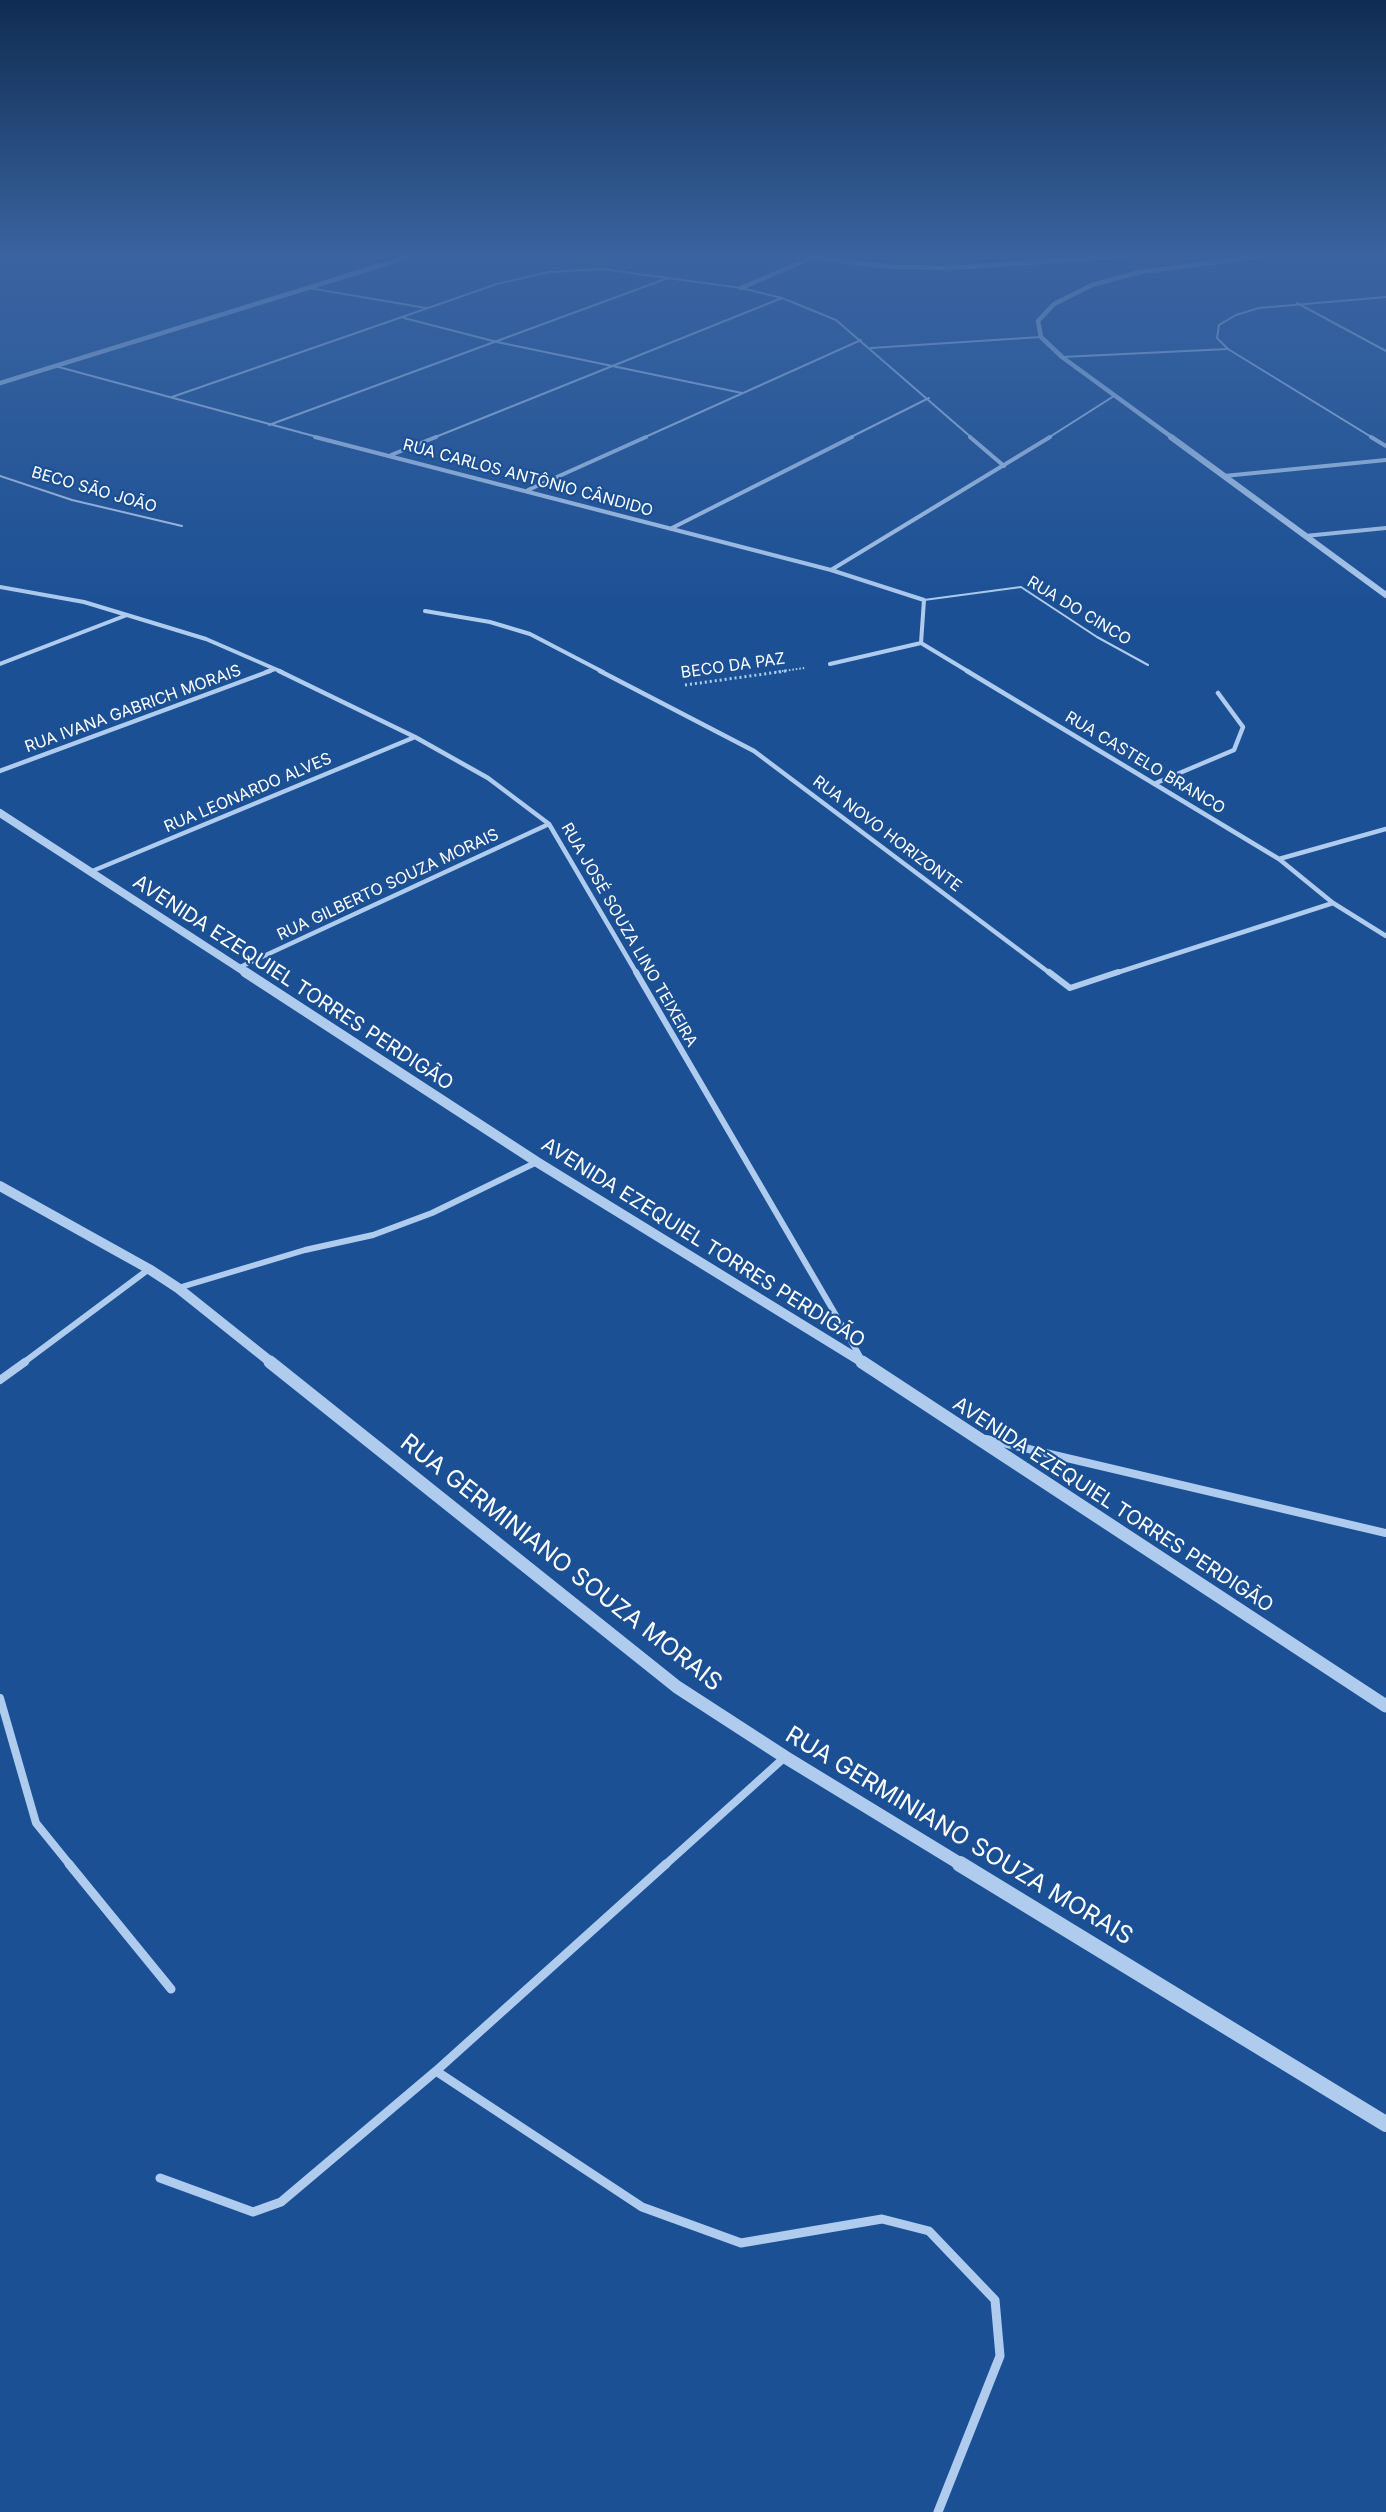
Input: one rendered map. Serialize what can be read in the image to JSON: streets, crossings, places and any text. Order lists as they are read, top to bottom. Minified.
{"streets":{"street":["RUA CARLOS ANTÔNIO CÂNDIDO","RUA IVANA GABRICH MORAIS","RUA CASTELO BRANCO","RUA LEONARDO ALVES","RUA NOVO HORIZONTE","RUA GILBERTO SOUZA MORAIS","RUA JOSÉ SOUZA LINO TEIXEIRA","AVENIDA EZEQUIEL TORRES PERDIGÃO","RUA GERMINIANO SOUZA MORAIS"],"lane":["BECO SÃO JOÃO","RUA DO CINCO"],"path":["BECO DA PAZ"]},"crossings":[["RUA CARLOS ANTÔNIO CÂNDIDO","RUA DO CINCO"],["BECO DA PAZ","RUA NOVO HORIZONTE"],["RUA IVANA GABRICH MORAIS","RUA JOSÉ SOUZA LINO TEIXEIRA"],["RUA CASTELO BRANCO","RUA NOVO HORIZONTE"],["RUA LEONARDO ALVES","RUA JOSÉ SOUZA LINO TEIXEIRA"],["RUA LEONARDO ALVES","AVENIDA EZEQUIEL TORRES PERDIGÃO"],["RUA GILBERTO SOUZA MORAIS","RUA JOSÉ SOUZA LINO TEIXEIRA"],["RUA GILBERTO SOUZA MORAIS","AVENIDA EZEQUIEL TORRES PERDIGÃO"],["RUA JOSÉ SOUZA LINO TEIXEIRA","AVENIDA EZEQUIEL TORRES PERDIGÃO"]]}
